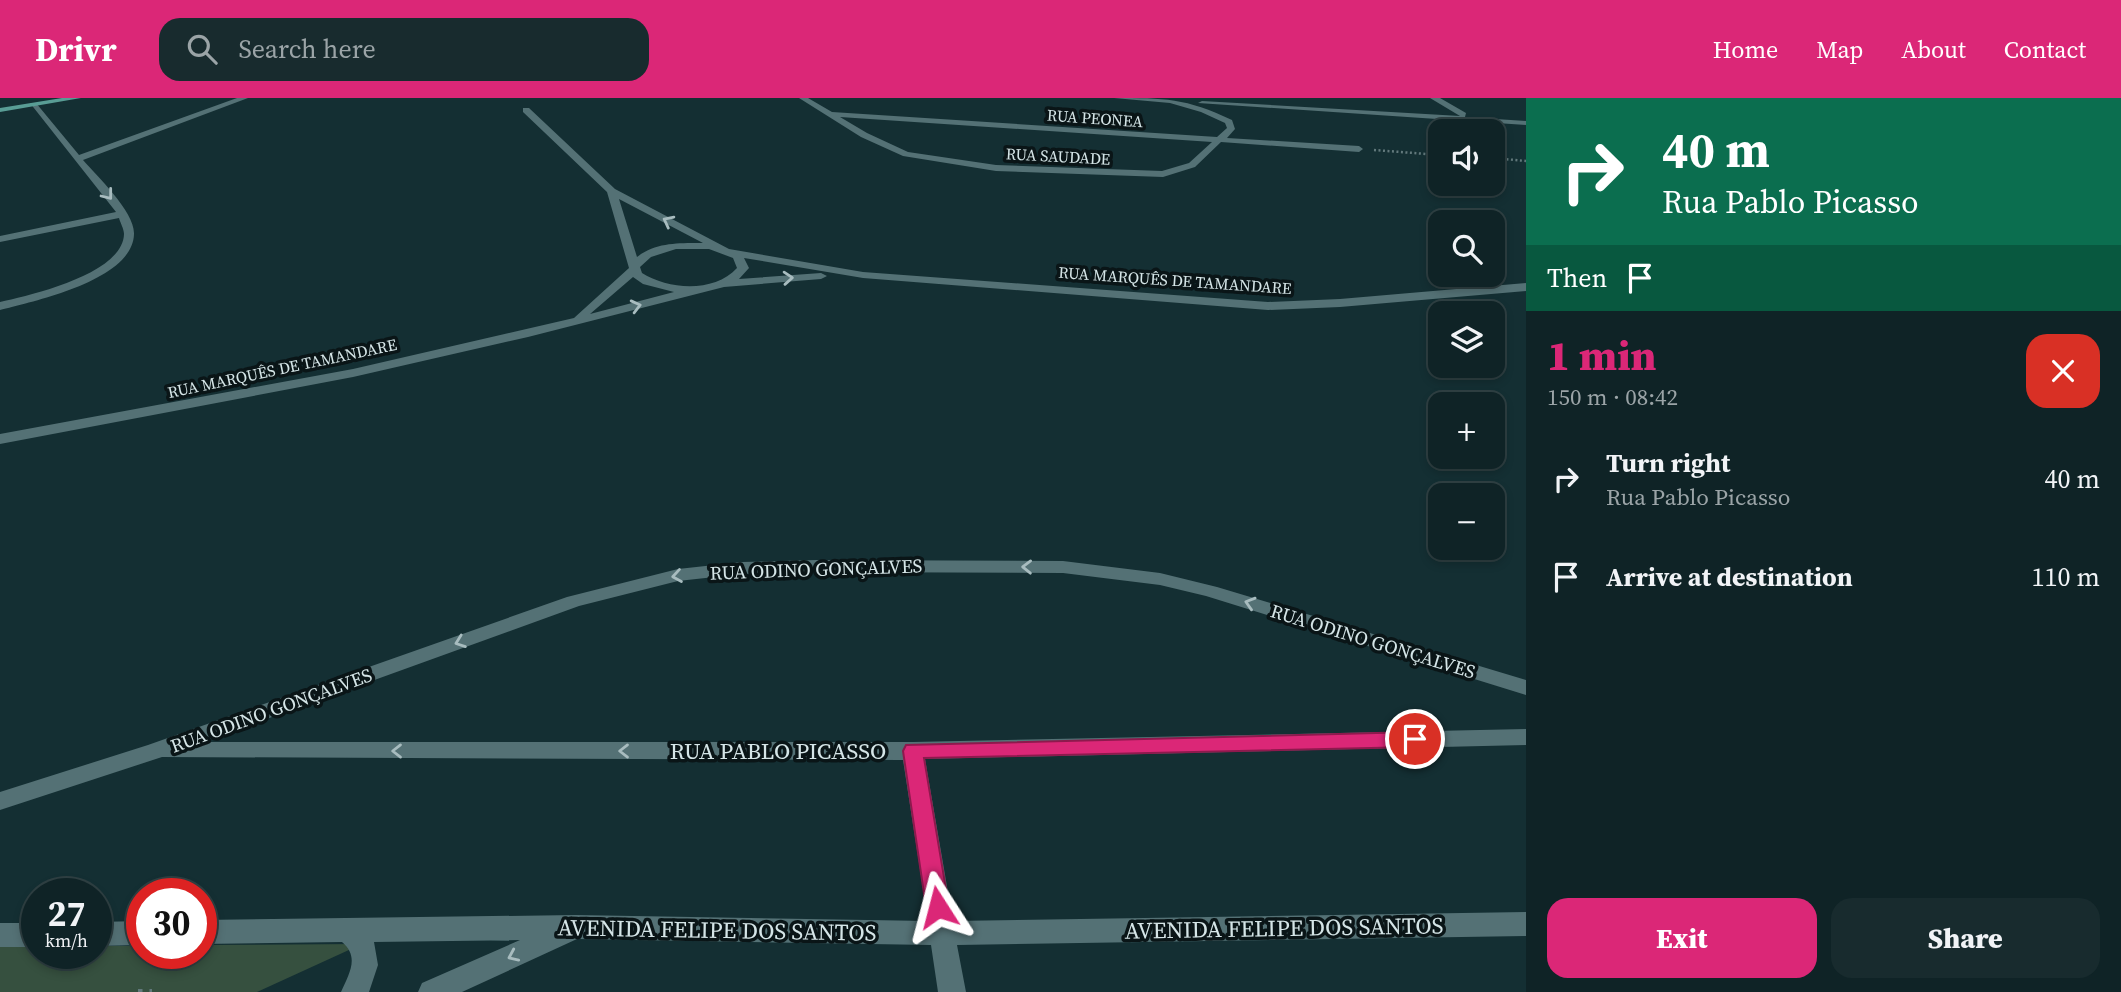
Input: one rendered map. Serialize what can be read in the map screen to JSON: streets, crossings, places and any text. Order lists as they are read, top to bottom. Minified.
{"streets":{"street":["RUA PEONEA","RUA SAUDADE","RUA MARQUÊS DE TAMANDARE","RUA ODINO GONÇALVES","RUA PABLO PICASSO","AVENIDA FELIPE DOS SANTOS"]},"crossings":[["RUA PEONEA","RUA SAUDADE"],["RUA ODINO GONÇALVES","RUA PABLO PICASSO"]],"one_way":["RUA ODINO GONÇALVES","RUA PABLO PICASSO"],"page":{"header":"Drivr","search":"Search here","nav":["Home","Map","About","Contact"],"turn":["40 m","Rua Pablo Picasso"],"map_buttons":["+","−"],"then":"Then","heading":["1 min","150 m · 08:42"],"list":[{"name":"Turn right","note":"Rua Pablo Picasso","value":"40 m"},{"name":"Arrive at destination","value":"110 m"}],"speed":"27 km/h","limit":"30","buttons":["Exit","Share"]}}
